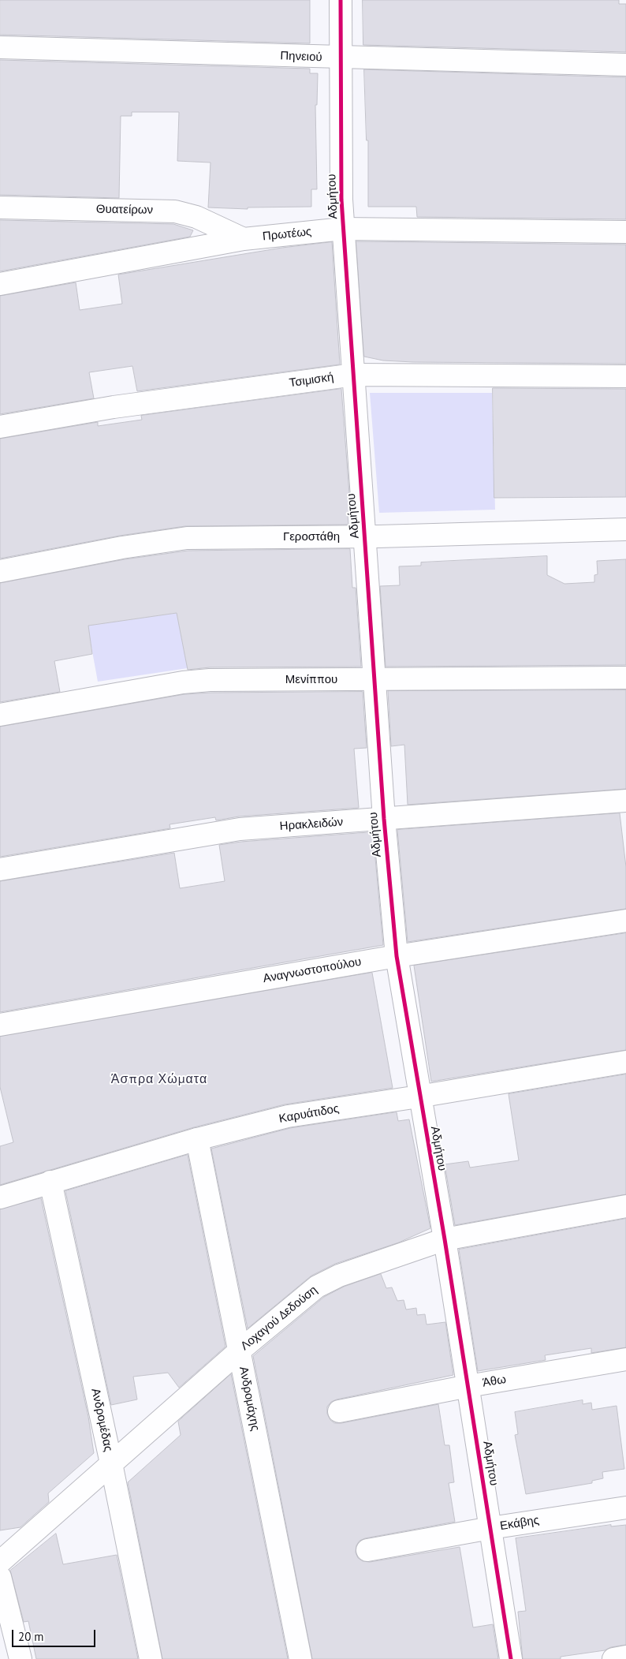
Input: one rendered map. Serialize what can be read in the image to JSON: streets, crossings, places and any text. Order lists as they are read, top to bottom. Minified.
{"streets":{"street":["Πηνειού","Αδμήτου","Θυατείρων","Πρωτέως","Τσιμισκή","Γεροστάθη","Μενίππου","Ηρακλειδών","Αναγνωστοπούλου","Καρυάτιδος","Λοχαγού Δεδούση","Άθω","Ανδρομάχης","Ανδρομέδας","Εκάβης"]},"crossings":[["Πηνειού","Αδμήτου"],["Αδμήτου","Πρωτέως"],["Αδμήτου","Τσιμισκή"],["Αδμήτου","Γεροστάθη"],["Αδμήτου","Μενίππου"],["Αδμήτου","Ηρακλειδών"],["Αδμήτου","Αναγνωστοπούλου"],["Αδμήτου","Καρυάτιδος"],["Αδμήτου","Λοχαγού Δεδούση"],["Αδμήτου","Άθω"],["Αδμήτου","Εκάβης"],["Θυατείρων","Πρωτέως"],["Καρυάτιδος","Ανδρομάχης"],["Καρυάτιδος","Ανδρομέδας"],["Λοχαγού Δεδούση","Ανδρομάχης"],["Λοχαγού Δεδούση","Ανδρομέδας"]],"districts":["Άσπρα Χώματα"],"scale_bar":"20 m"}
